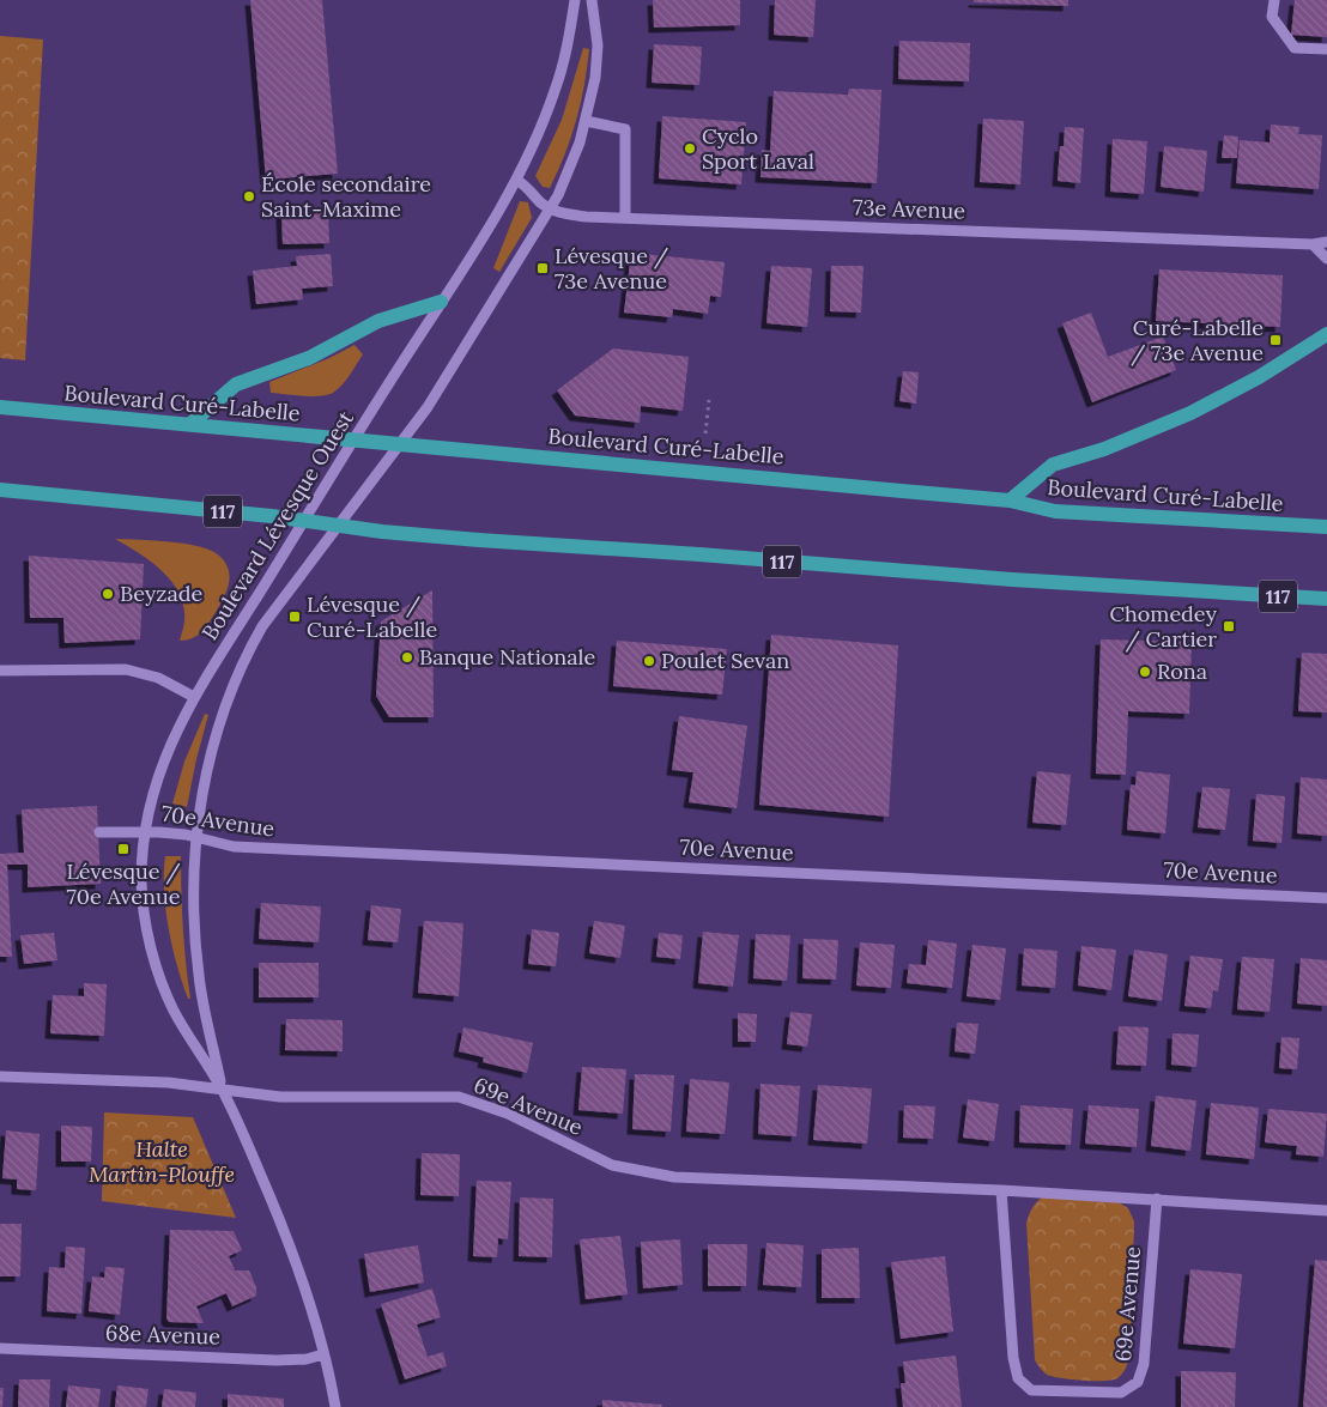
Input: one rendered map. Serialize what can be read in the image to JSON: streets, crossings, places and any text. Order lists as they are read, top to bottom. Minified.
{"streets":{"main road":["Boulevard Curé-Labelle","117"],"street":["73e Avenue","Boulevard Lévesque Ouest","70e Avenue","69e Avenue","68e Avenue"]},"crossings":[["73e Avenue","Boulevard Lévesque Ouest"],["Boulevard Curé-Labelle","Boulevard Lévesque Ouest"],["117","Boulevard Lévesque Ouest"],["Boulevard Lévesque Ouest","70e Avenue"],["Boulevard Lévesque Ouest","69e Avenue"],["Boulevard Lévesque Ouest","68e Avenue"]],"parks":["Halte Martin-Plouffe"],"places":{"other":["Cyclo Sport Laval","École secondaire Saint-Maxime","Beyzade","Banque Nationale","Poulet Sevan","Rona"],"transit":["Lévesque / 73e Avenue","Curé-Labelle / 73e Avenue","Lévesque / Curé-Labelle","Chomedey / Cartier","Lévesque / 70e Avenue"]}}
